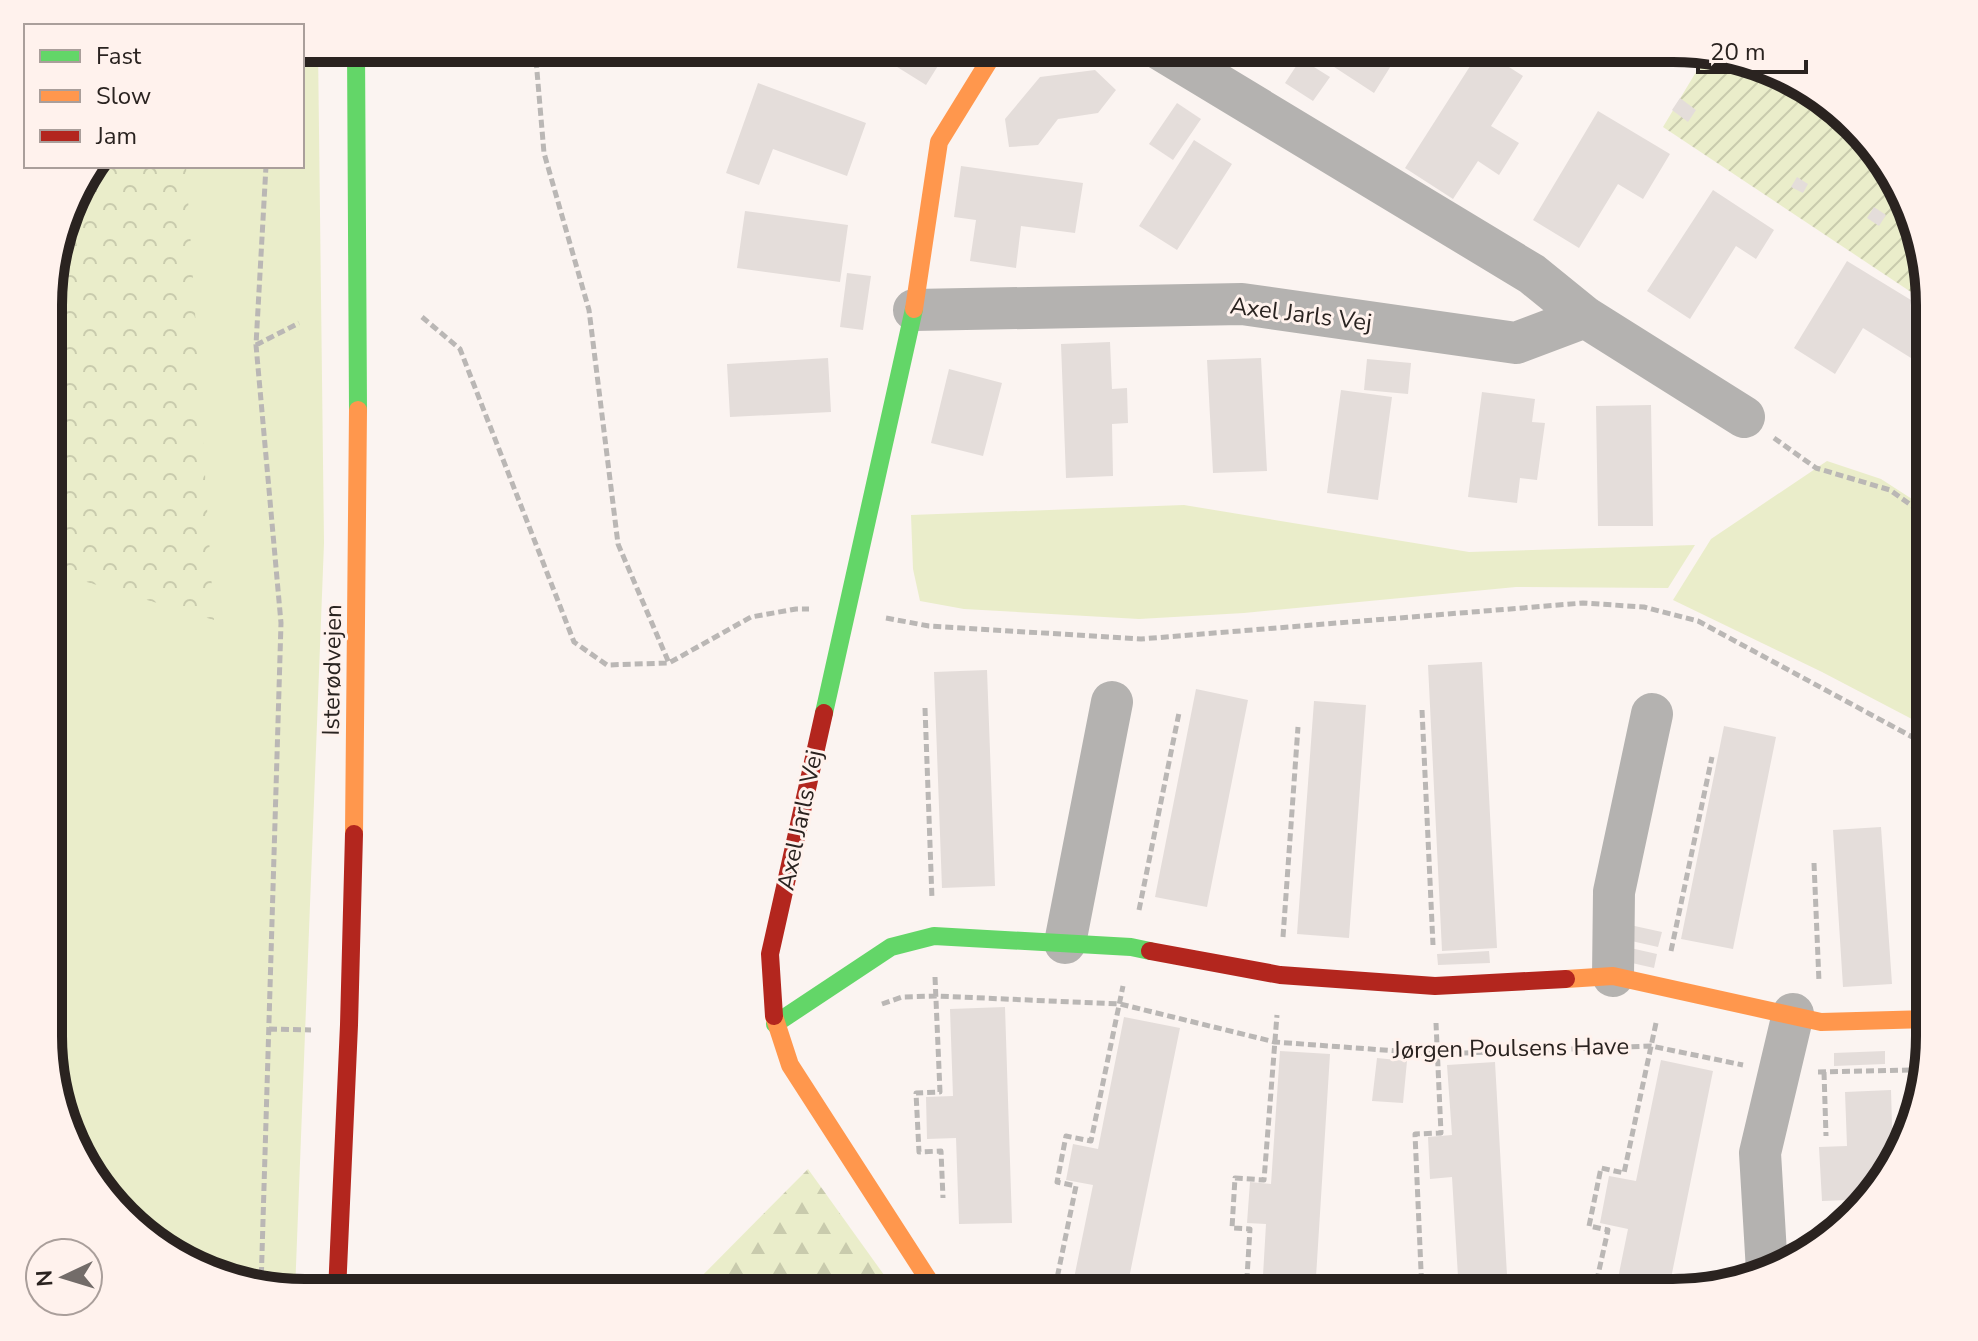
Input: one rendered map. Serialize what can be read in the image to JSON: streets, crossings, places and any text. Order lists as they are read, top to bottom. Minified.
{"streets":{"main road":["Axel Jarls Vej","Isterødvejen"],"path":["Jørgen Poulsens Have"]},"legend":["Fast","Slow","Jam"],"scale_bar":"20 m","north":"left"}
